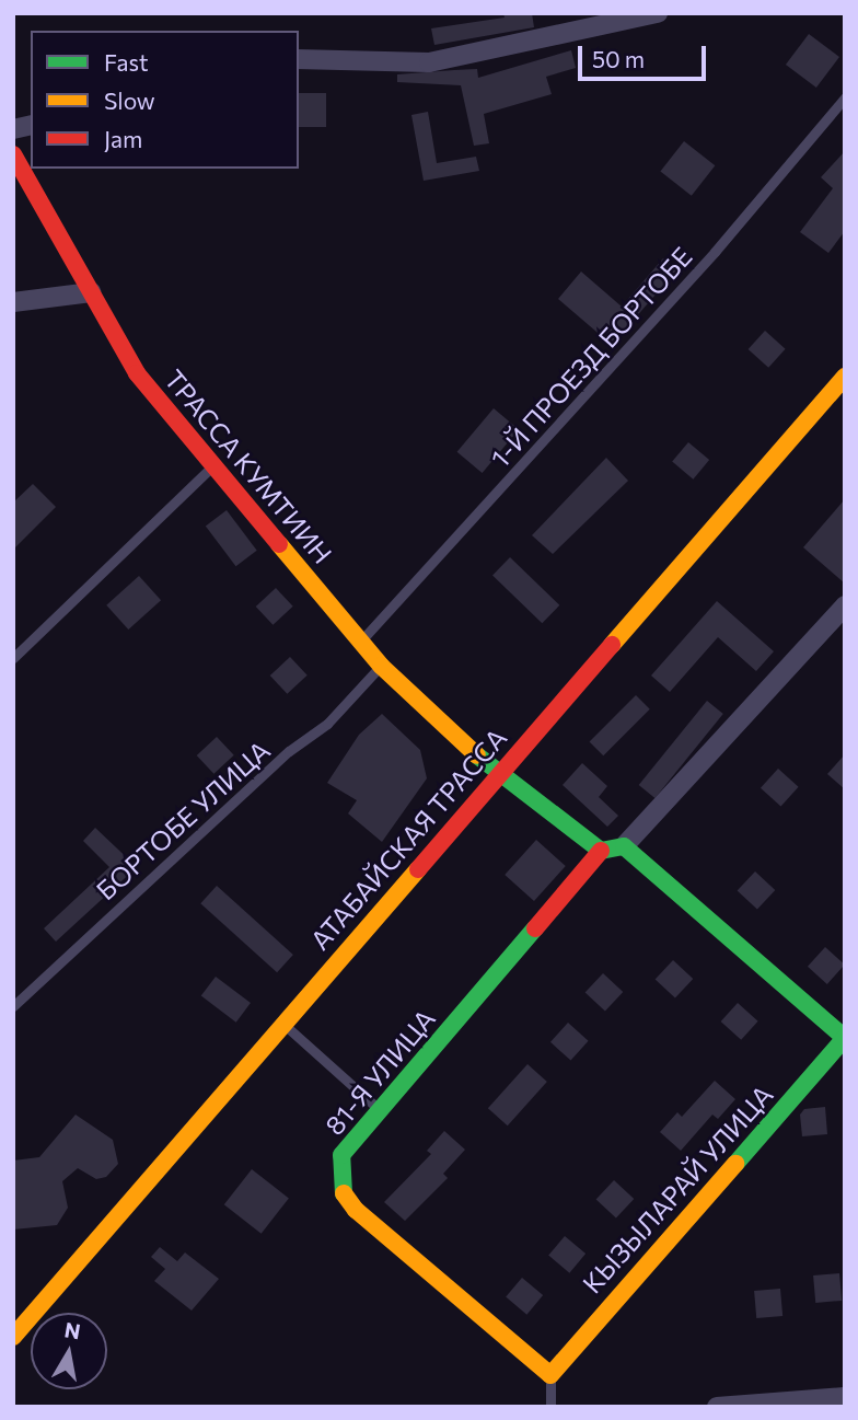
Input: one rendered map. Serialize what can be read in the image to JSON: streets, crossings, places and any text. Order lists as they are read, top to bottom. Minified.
{"streets":{"street":["ТРАССА КУМТИИН","АТАБАЙСКАЯ ТРАССА","81-Я УЛИЦА","КЫЗЫЛАРАЙ УЛИЦА"],"lane":["1-Й ПРОЕЗД БОРТОБЕ","БОРТОБЕ УЛИЦА"]},"crossings":[["1-Й ПРОЕЗД БОРТОБЕ","ТРАССА КУМТИИН"],["ТРАССА КУМТИИН","БОРТОБЕ УЛИЦА"],["ТРАССА КУМТИИН","АТАБАЙСКАЯ ТРАССА"],["ТРАССА КУМТИИН","81-Я УЛИЦА"],["81-Я УЛИЦА","КЫЗЫЛАРАЙ УЛИЦА"]],"legend":["Fast","Slow","Jam"],"scale_bar":"50 m","north":"top"}
